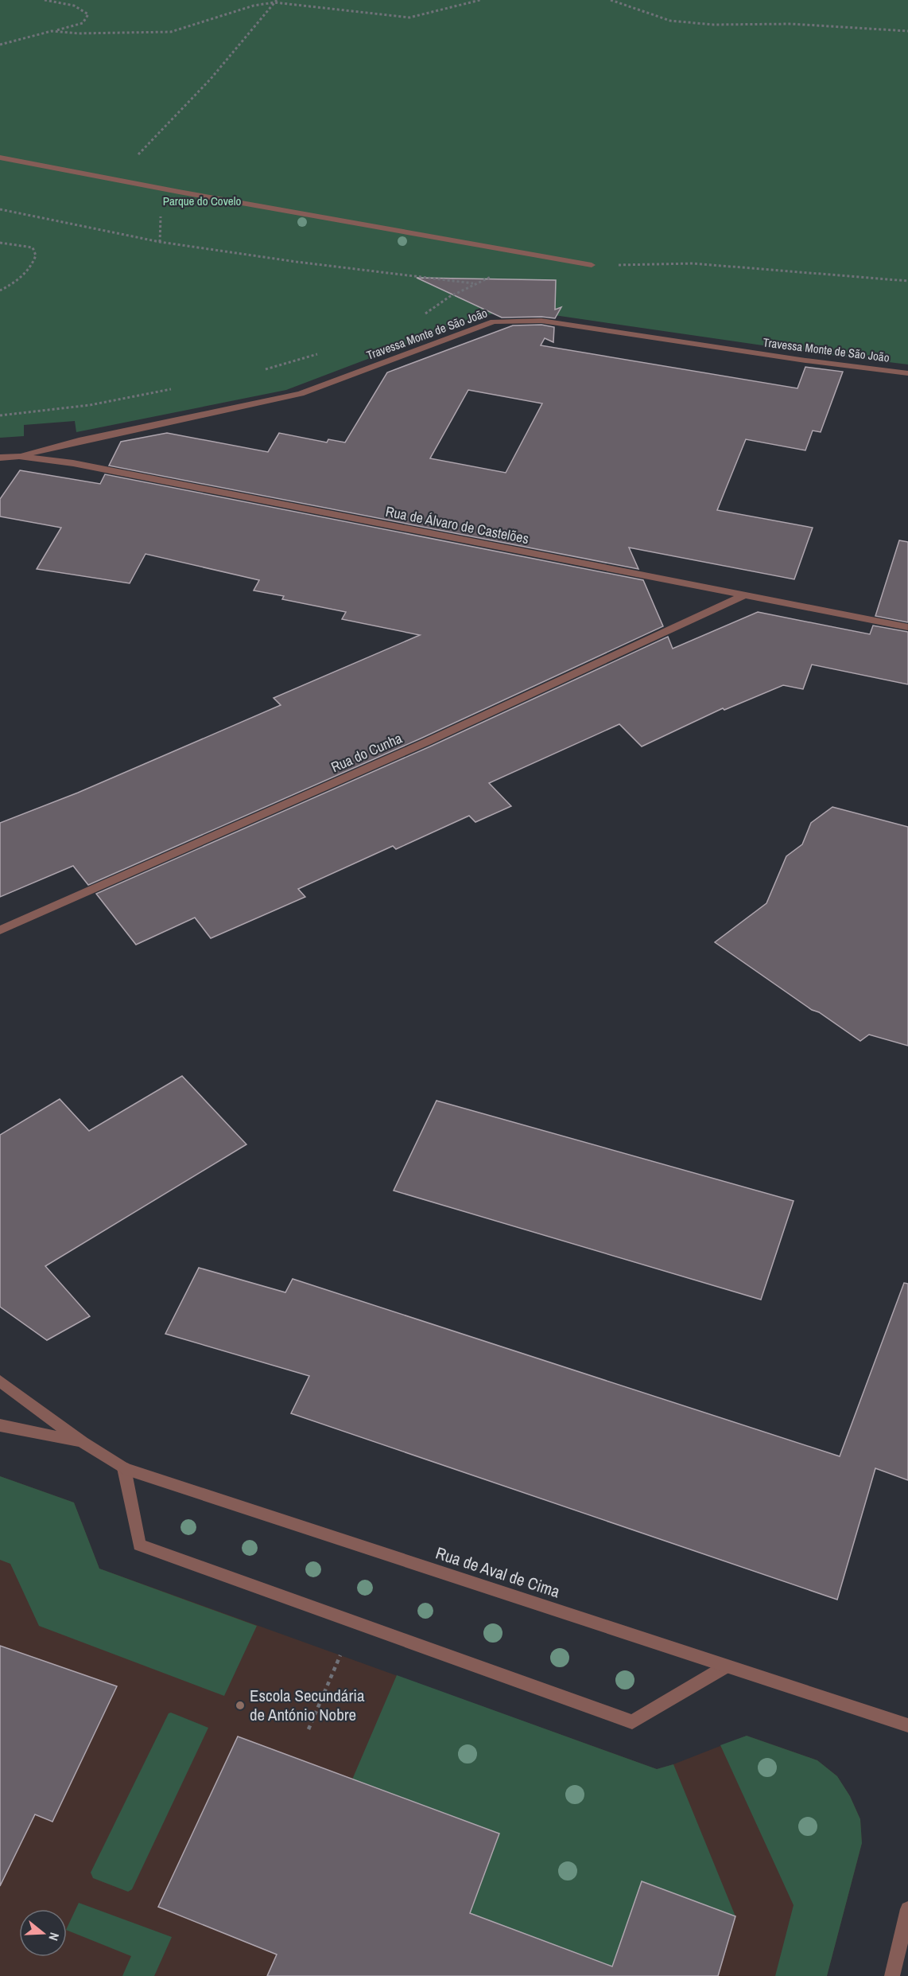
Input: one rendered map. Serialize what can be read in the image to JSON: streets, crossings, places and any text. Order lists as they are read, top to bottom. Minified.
{"streets":{"street":["Travessa Monte de São João","Rua de Álvaro de Castelões","Rua do Cunha","Rua de Aval de Cima"]},"crossings":[["Travessa Monte de São João","Rua de Álvaro de Castelões"],["Rua de Álvaro de Castelões","Rua do Cunha"]],"parks":["Parque do Covelo"],"places":["Escola Secundária de António Nobre"],"north":"right"}
